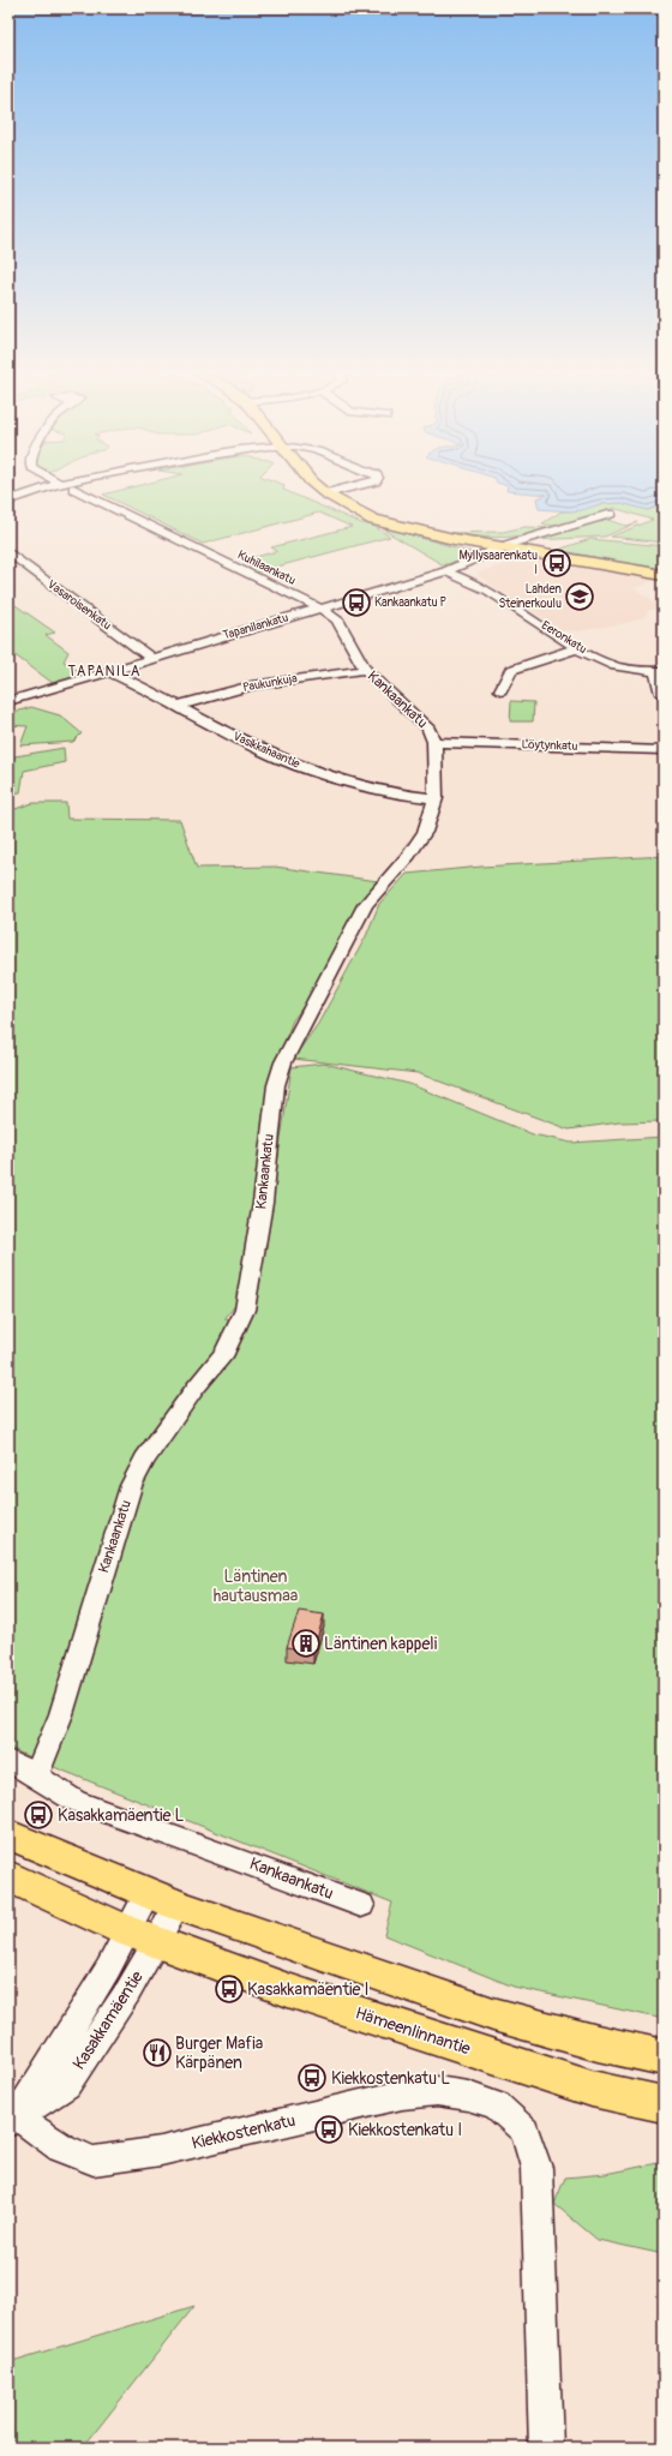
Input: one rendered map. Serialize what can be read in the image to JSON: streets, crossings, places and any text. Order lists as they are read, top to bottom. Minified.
{"streets":{"main road":["Hämeenlinnantie"],"street":["Kuhilaankatu","Vasaroisenkatu","Tapanilankatu","Eeronkatu","Paukunkuja","Kankaankatu","Löytynkatu","Vasikkahaantie","Kasakkamäentie","Kiekkostenkatu"]},"crossings":[["Kuhilaankatu","Tapanilankatu"],["Kuhilaankatu","Kankaankatu"],["Vasaroisenkatu","Tapanilankatu"],["Tapanilankatu","Eeronkatu"],["Tapanilankatu","Kankaankatu"],["Tapanilankatu","Vasikkahaantie"],["Paukunkuja","Kankaankatu"],["Paukunkuja","Vasikkahaantie"],["Kankaankatu","Löytynkatu"],["Kankaankatu","Vasikkahaantie"],["Kasakkamäentie","Hämeenlinnantie"],["Kasakkamäentie","Kiekkostenkatu"]],"districts":["TAPANILA"],"parks":["Läntinen hautausmaa"],"places":{"bus stop":["Myllysaarenkatu I","Kankaankatu P","Kasakkamäentie L","Kasakkamäentie I","Kiekkostenkatu L","Kiekkostenkatu I"],"school or university":["Lahden Steinerkoulu"],"building":["Läntinen kappeli"],"restaurant":["Burger Mafia Kärpänen"]}}
